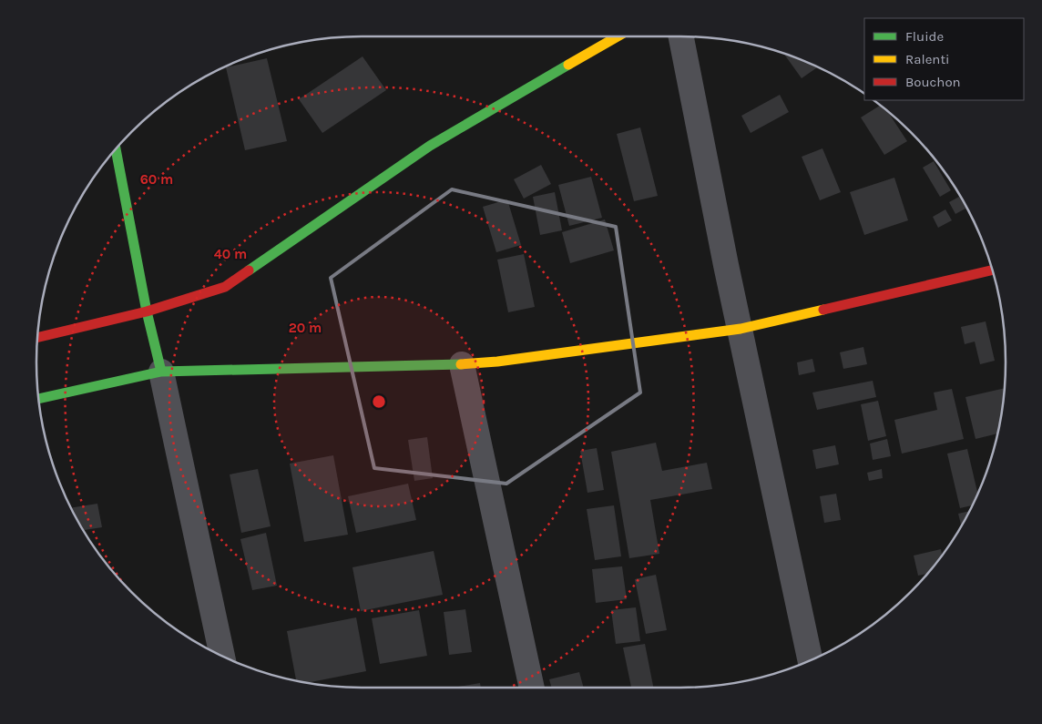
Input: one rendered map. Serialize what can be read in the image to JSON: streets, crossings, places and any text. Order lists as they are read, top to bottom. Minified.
{"legend":["Fluide","Ralenti","Bouchon"],"rings":["60 m","40 m","20 m"]}
